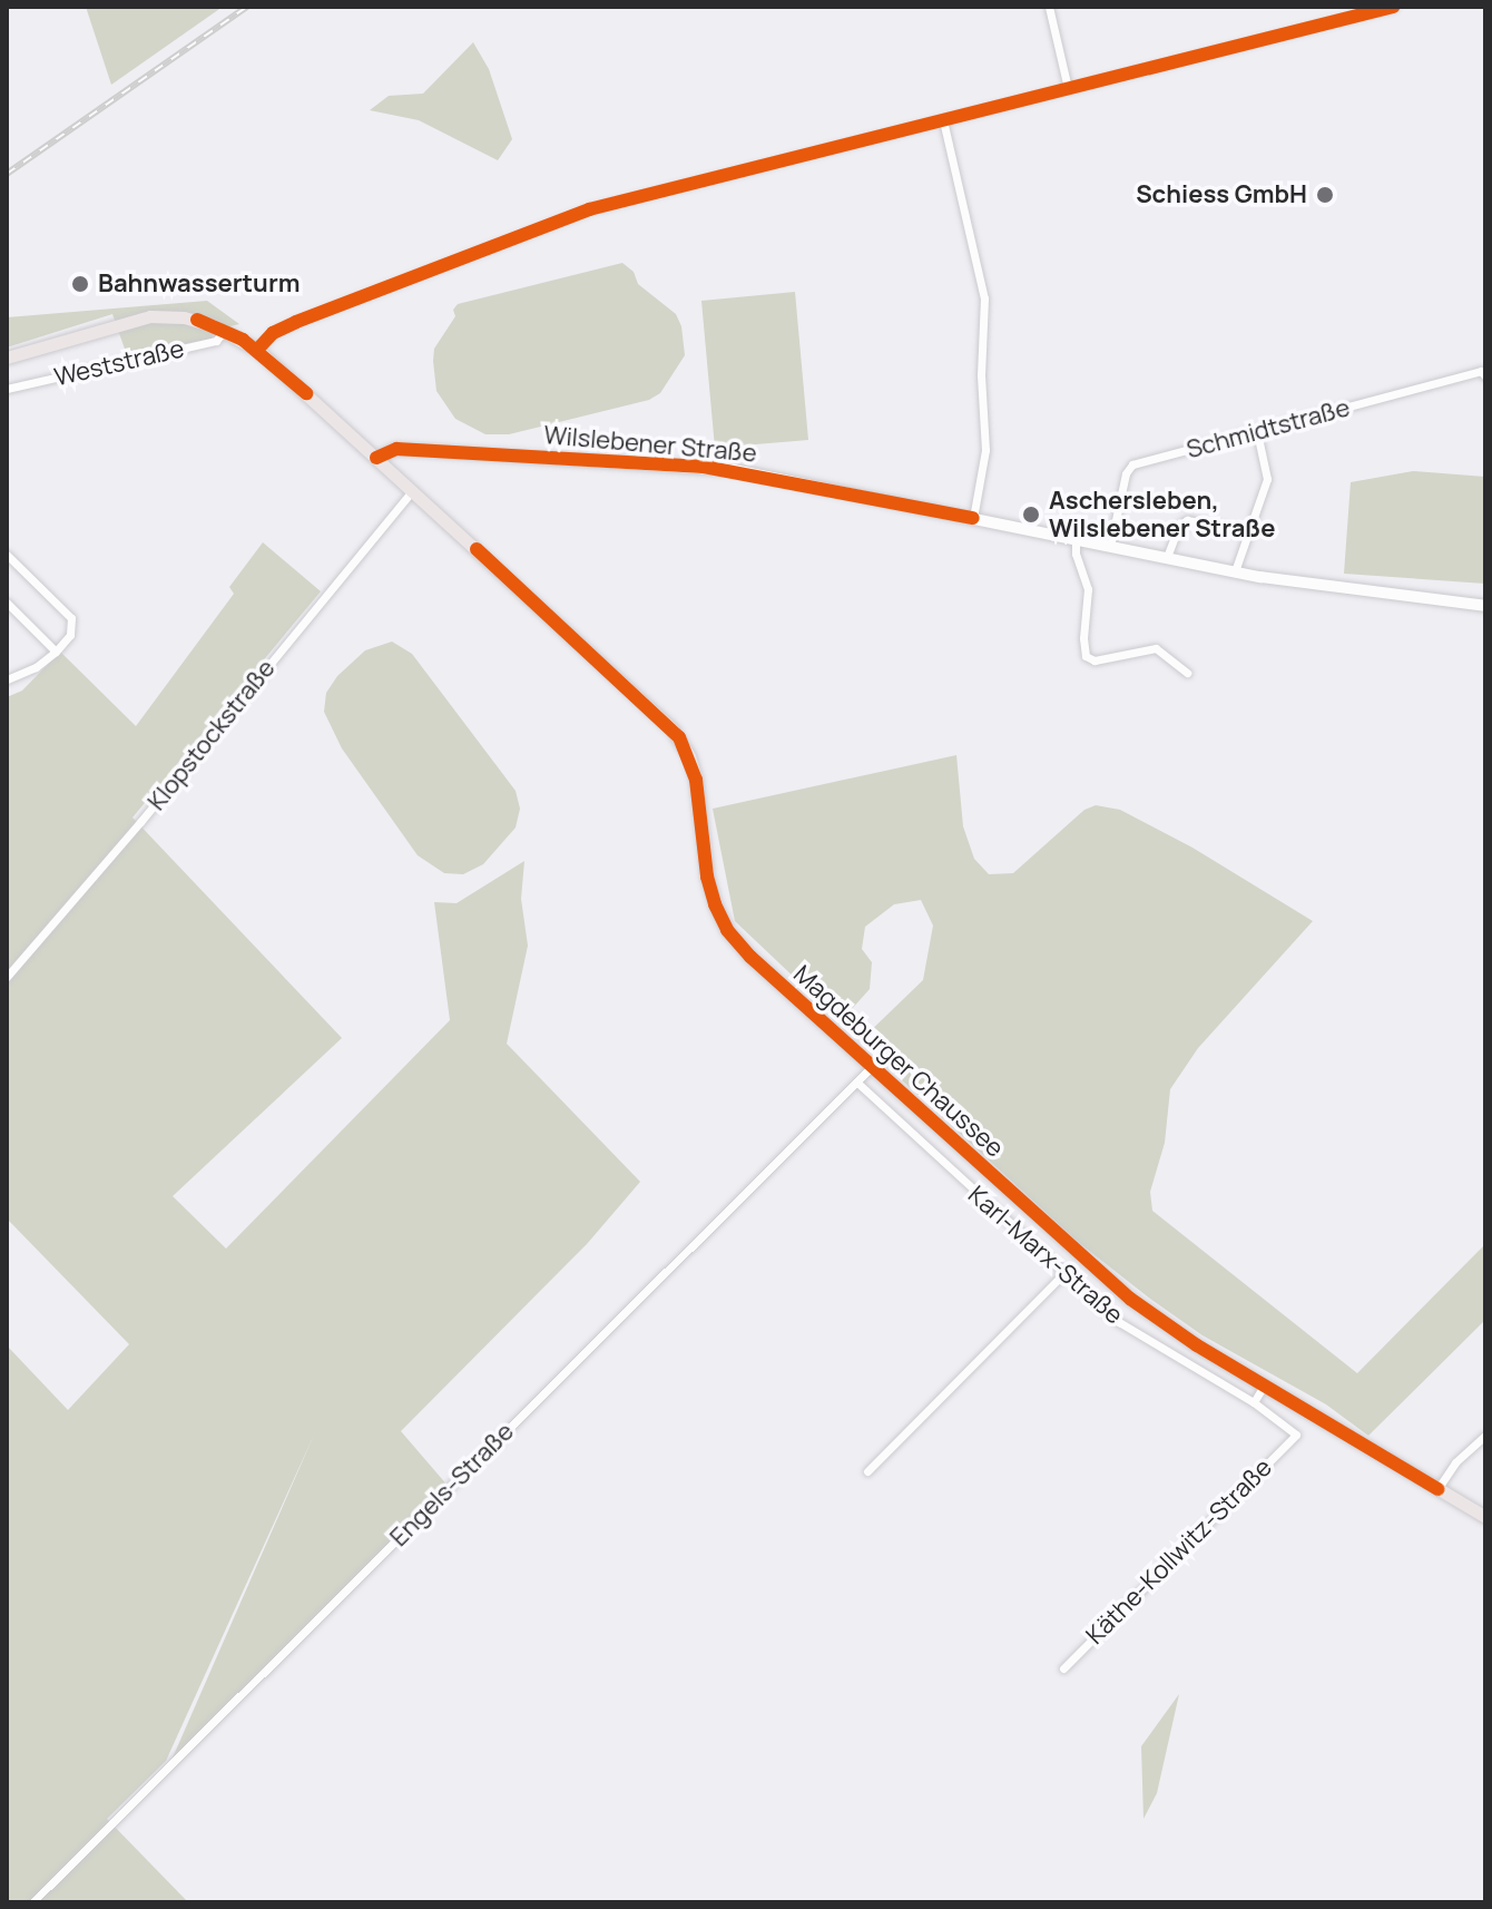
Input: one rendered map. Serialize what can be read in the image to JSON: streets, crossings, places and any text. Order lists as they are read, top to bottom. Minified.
{"streets":{"main road":["Magdeburger Chaussee"],"street":["Weststraße","Schmidtstraße","Wilslebener Straße","Klopstockstraße","Karl-Marx-Straße","Engels-Straße","Käthe-Kollwitz-Straße"]},"crossings":[["Weststraße","Magdeburger Chaussee"],["Schmidtstraße","Wilslebener Straße"],["Wilslebener Straße","Magdeburger Chaussee"],["Klopstockstraße","Magdeburger Chaussee"],["Magdeburger Chaussee","Engels-Straße"],["Karl-Marx-Straße","Engels-Straße"],["Karl-Marx-Straße","Käthe-Kollwitz-Straße"]],"places":["Schiess GmbH","Bahnwasserturm","Aschersleben, Wilslebener Straße"]}
